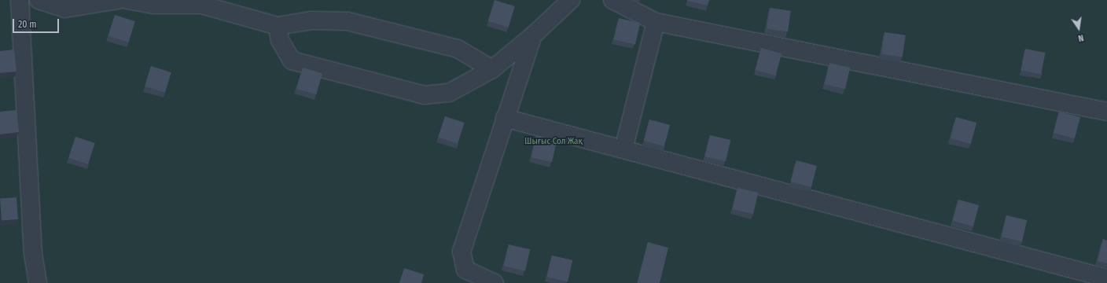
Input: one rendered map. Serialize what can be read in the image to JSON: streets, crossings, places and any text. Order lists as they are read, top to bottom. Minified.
{"parks":["Шығыс Сол Жақ"],"scale_bar":"20 m","north":"bottom"}
